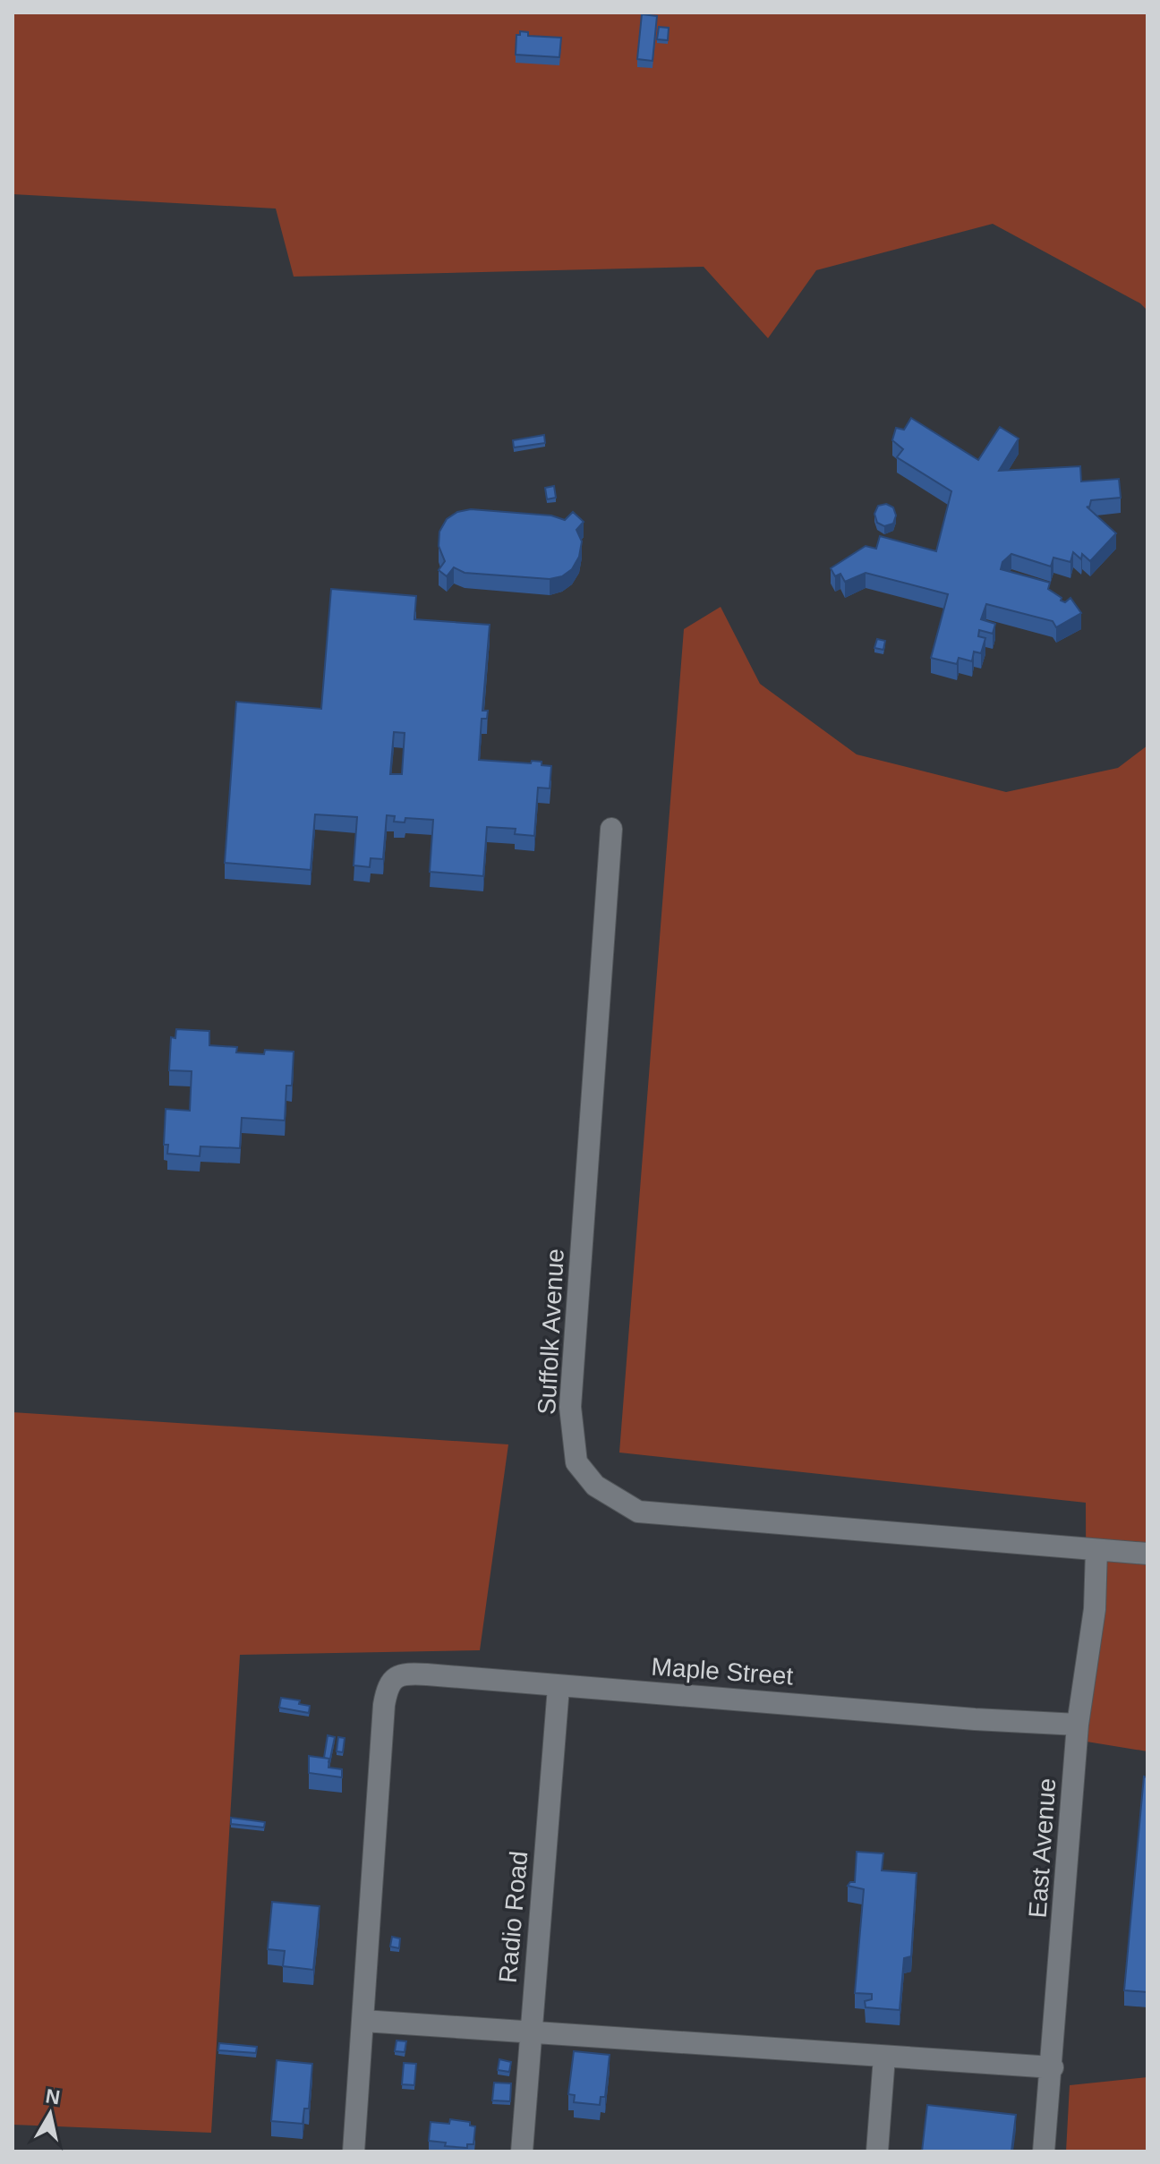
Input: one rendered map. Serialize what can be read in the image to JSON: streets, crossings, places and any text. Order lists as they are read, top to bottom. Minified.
{"streets":{"street":["Suffolk Avenue","Maple Street","East Avenue","Radio Road"]},"crossings":[["Suffolk Avenue","East Avenue"],["Maple Street","East Avenue"],["Maple Street","Radio Road"]],"north":"top"}
